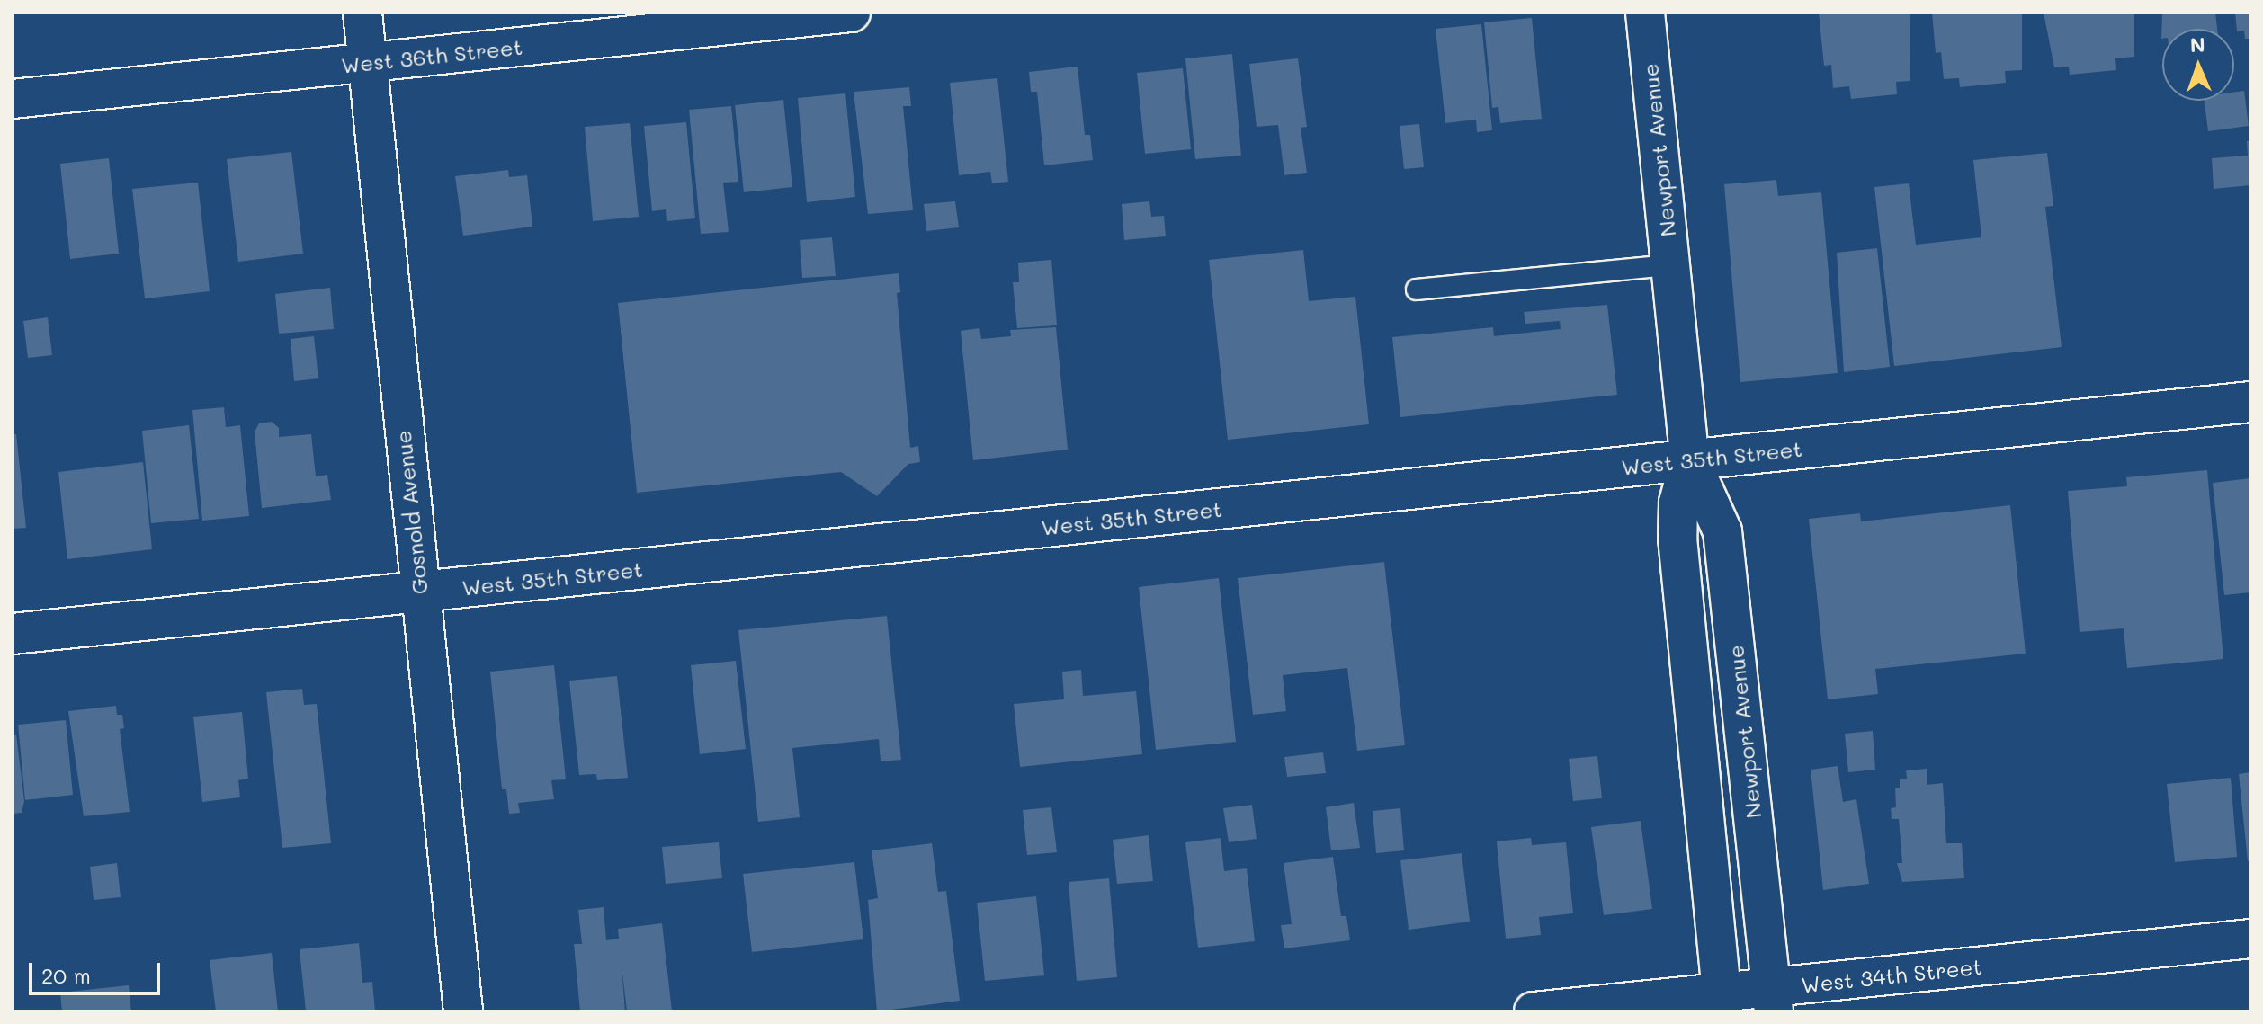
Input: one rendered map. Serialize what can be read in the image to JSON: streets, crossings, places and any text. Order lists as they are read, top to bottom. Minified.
{"streets":{"street":["West 36th Street","Newport Avenue","West 35th Street","Gosnold Avenue","West 34th Street"]},"crossings":[["West 36th Street","Gosnold Avenue"],["Newport Avenue","West 35th Street"],["Newport Avenue","West 34th Street"],["West 35th Street","Gosnold Avenue"]],"scale_bar":"20 m","north":"top"}
